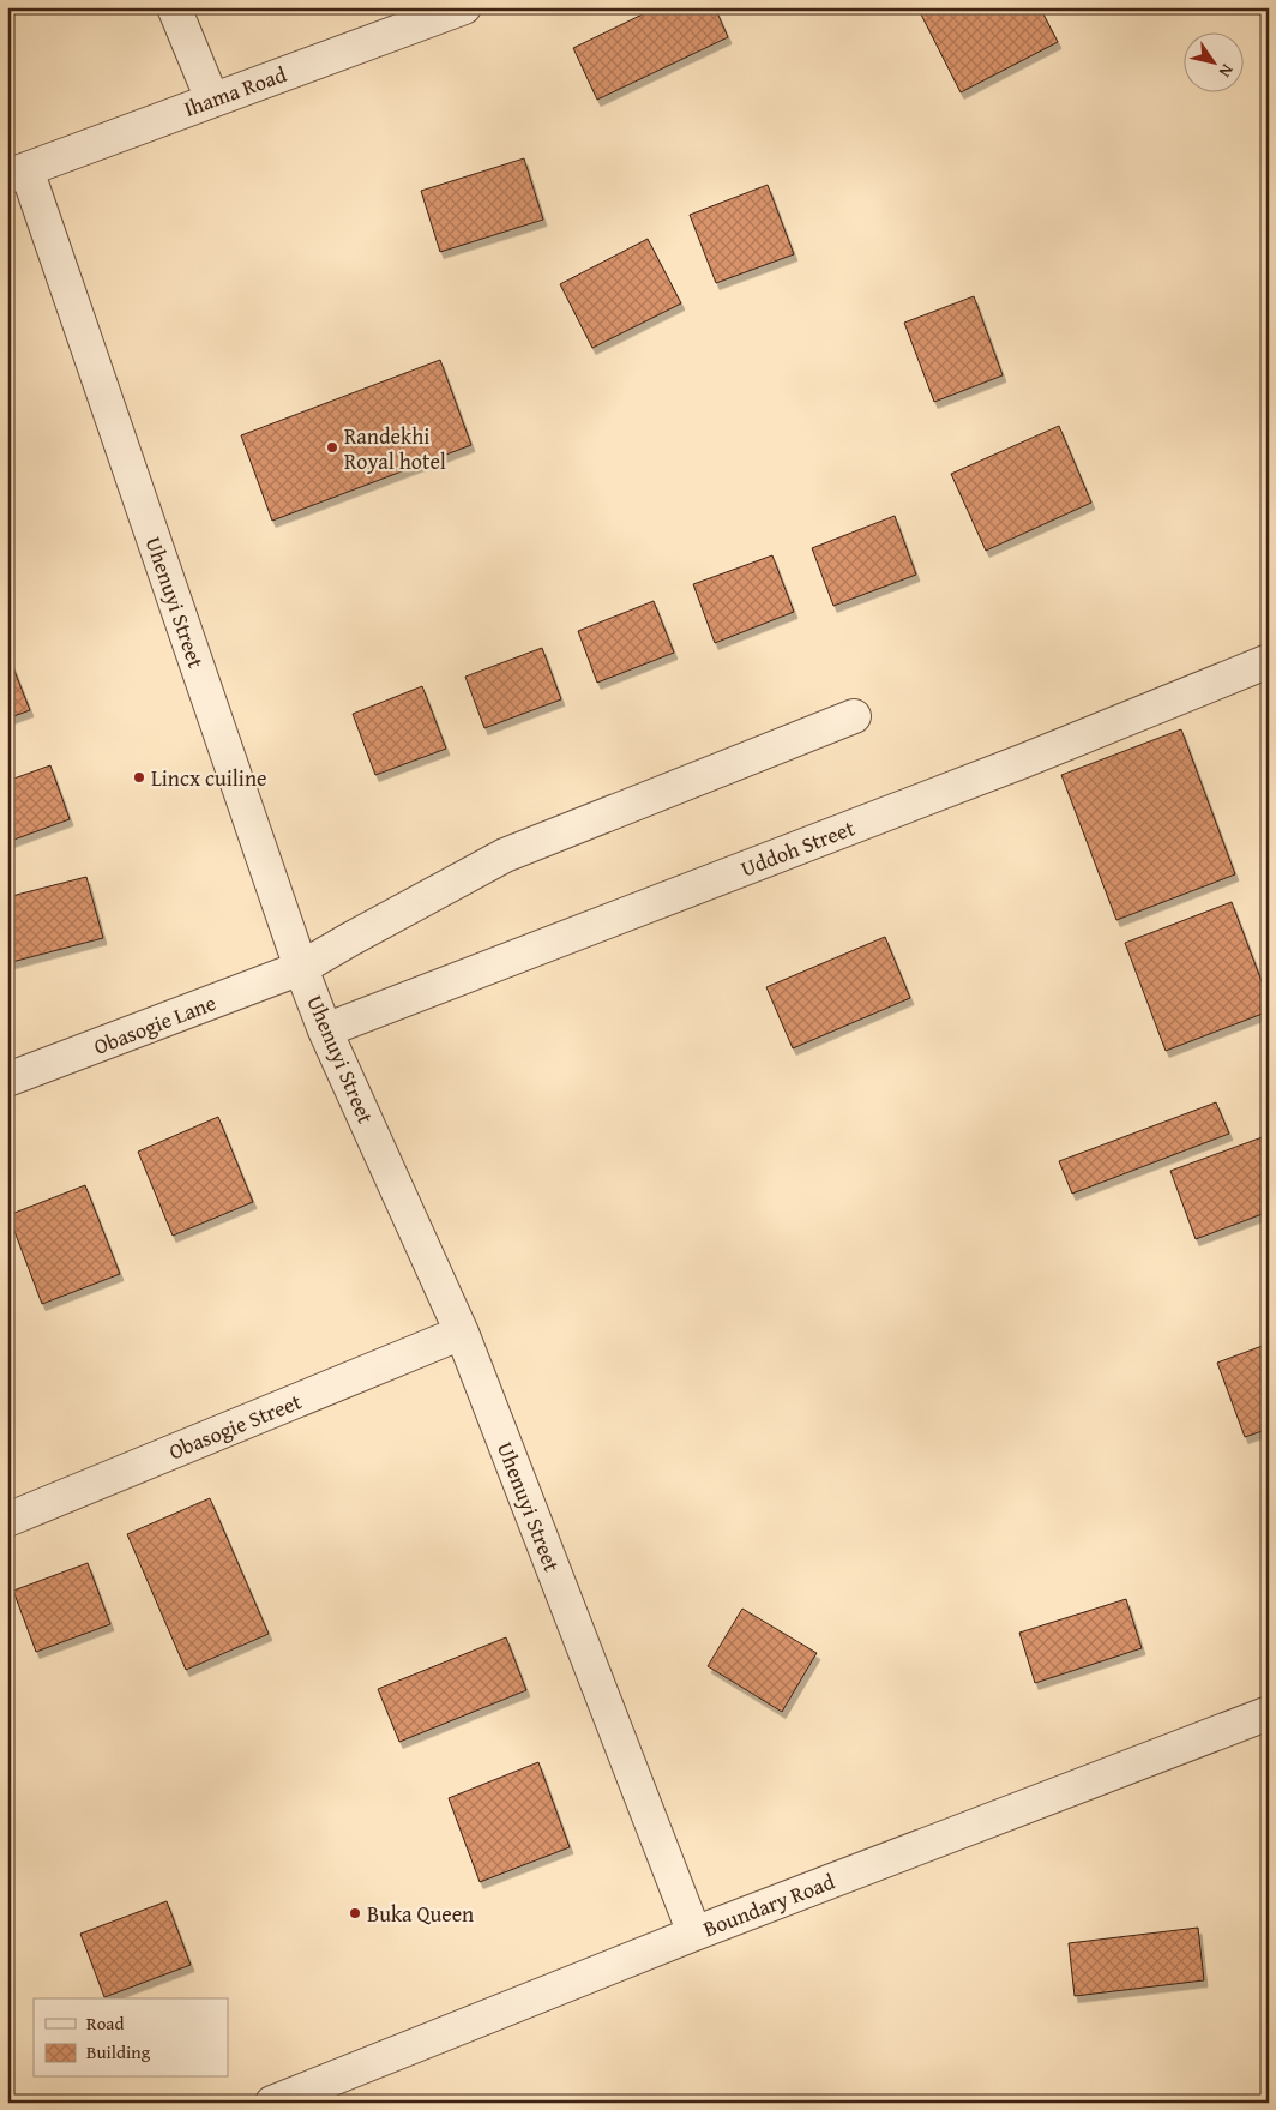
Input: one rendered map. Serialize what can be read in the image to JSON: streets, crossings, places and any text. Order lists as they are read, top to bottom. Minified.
{"streets":{"street":["Ihama Road","Uhenuyi Street","Uddoh Street","Obasogie Lane","Obasogie Street","Boundary Road"]},"crossings":[["Ihama Road","Uhenuyi Street"],["Uhenuyi Street","Uddoh Street"],["Uhenuyi Street","Obasogie Lane"],["Uhenuyi Street","Obasogie Street"],["Uhenuyi Street","Boundary Road"]],"places":["Randekhi Royal hotel","Lincx cuiline","Buka Queen"],"legend":["Road","Building"],"north":"bottom right"}
